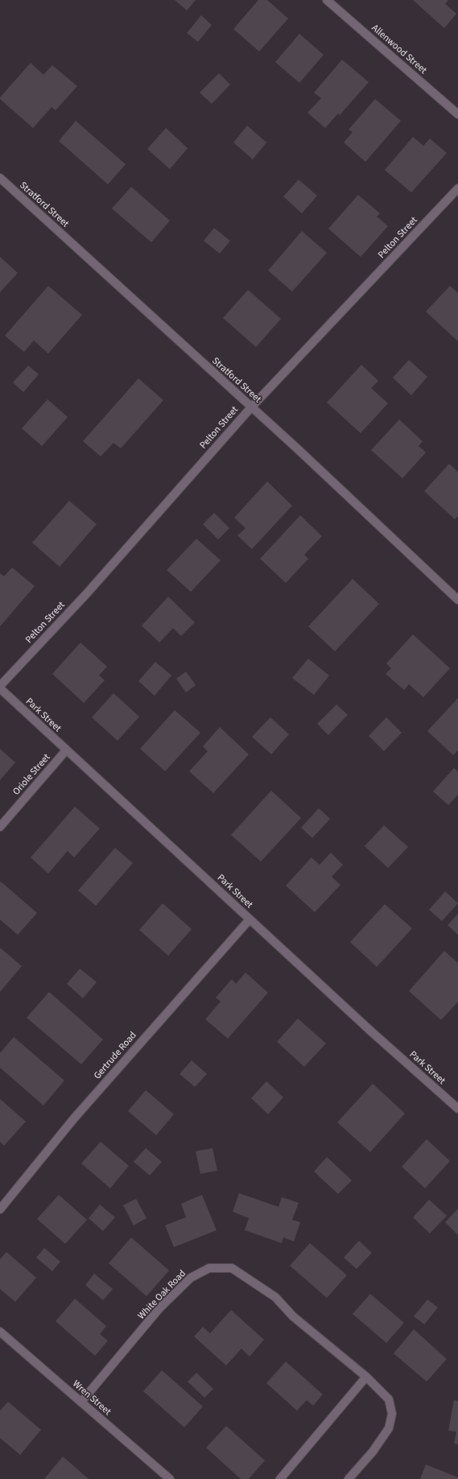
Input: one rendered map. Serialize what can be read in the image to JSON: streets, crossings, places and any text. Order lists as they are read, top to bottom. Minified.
{"streets":{"street":["Allenwood Street","Stratford Street","Pelton Street","Park Street","Oriole Street","Gertrude Road","White Oak Road","Wren Street"]},"crossings":[["Stratford Street","Pelton Street"],["Park Street","Oriole Street"],["Park Street","Gertrude Road"],["White Oak Road","Wren Street"]]}
